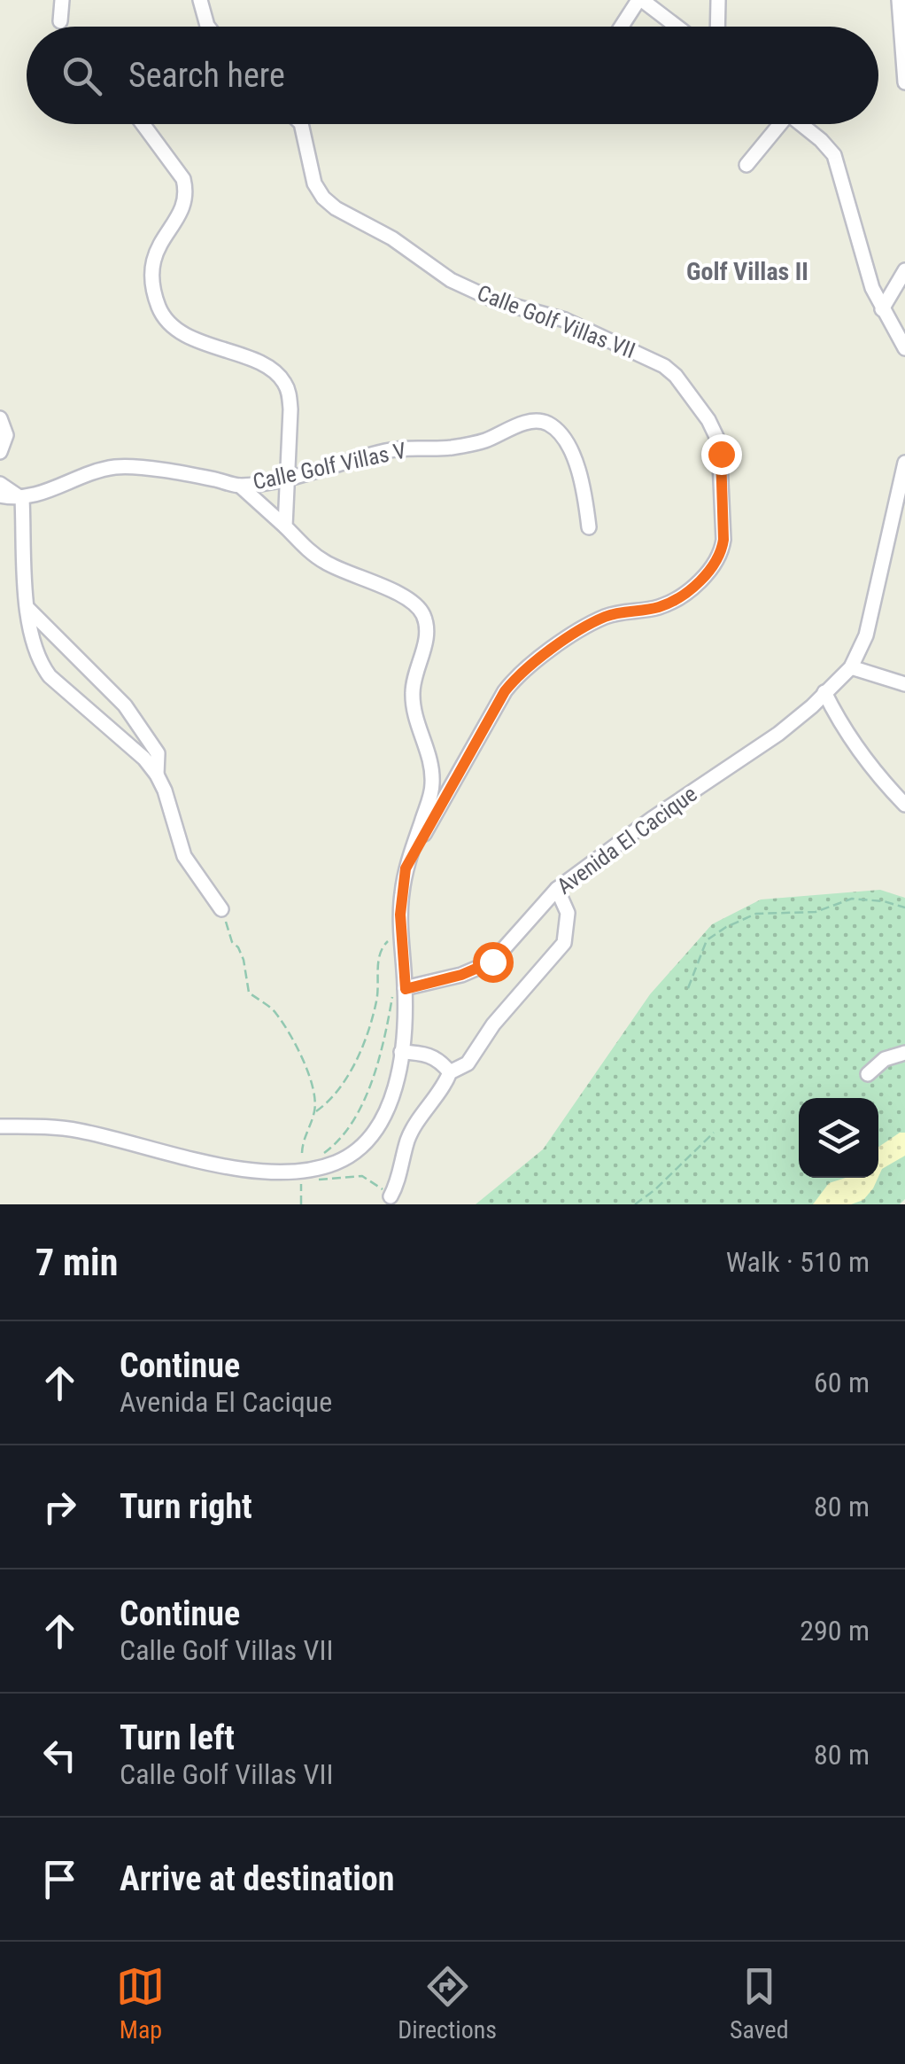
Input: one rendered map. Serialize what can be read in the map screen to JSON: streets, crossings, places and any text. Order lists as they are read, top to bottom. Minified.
{"streets":{"street":["Calle Golf Villas VII","Calle Golf Villas V","Avenida El Cacique"]},"districts":["Golf Villas II"],"page":{"search":"Search here","heading":["7 min","Walk · 510 m"],"list":[["Continue","Avenida El Cacique","60 m"],["Turn right","80 m"],["Continue","Calle Golf Villas VII","290 m"],["Turn left","Calle Golf Villas VII","80 m"],"Arrive at destination"],"nav":["Map","Directions","Saved"]}}
